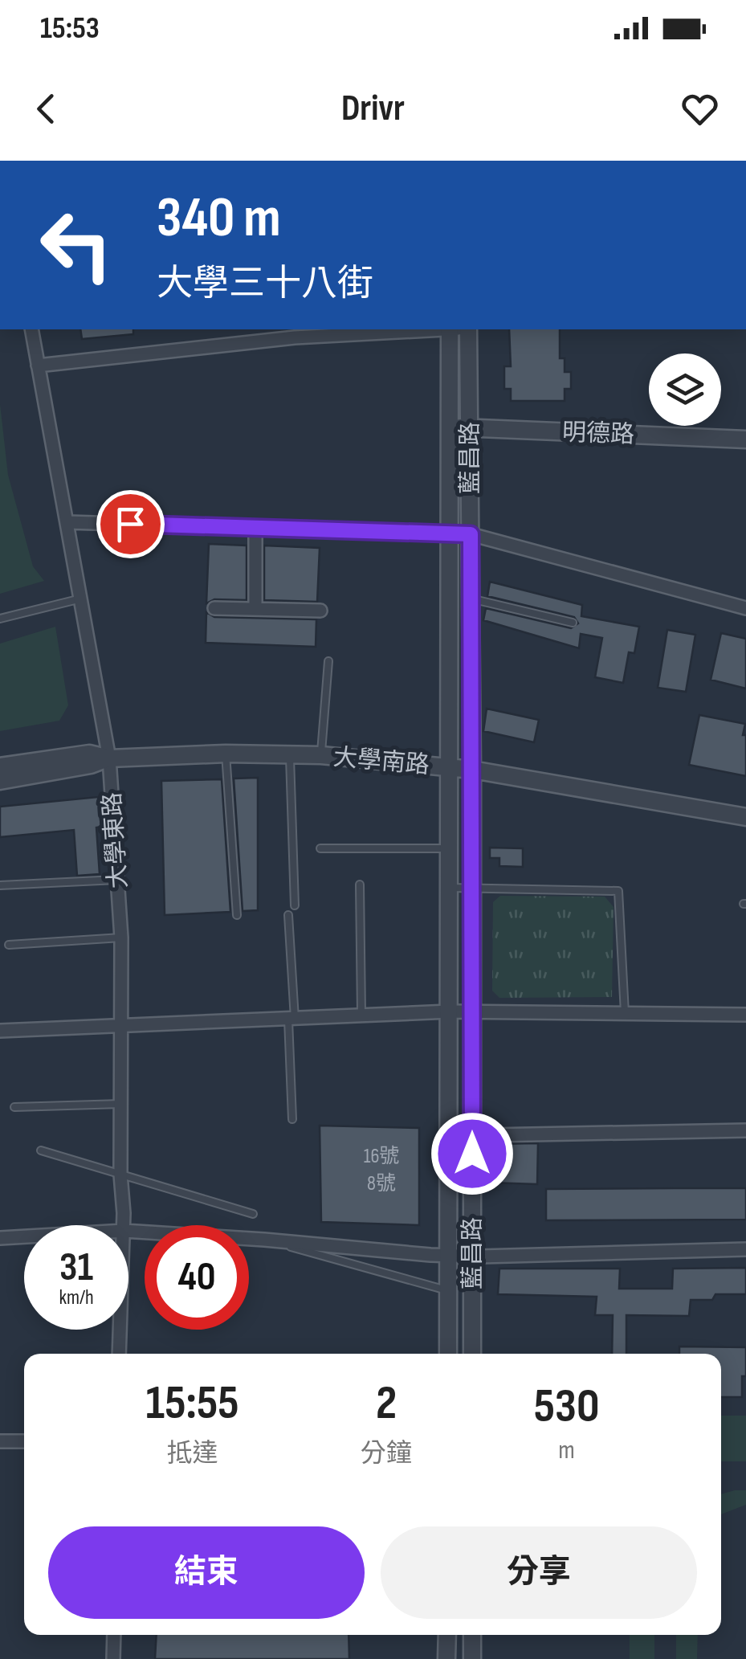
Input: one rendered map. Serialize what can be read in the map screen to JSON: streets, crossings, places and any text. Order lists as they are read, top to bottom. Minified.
{"streets":{"street":["明德路","藍昌路","大學南路","大學東路"]},"crossings":[["明德路","藍昌路"],["藍昌路","大學南路"],["大學南路","大學東路"]],"house_numbers":["16號","8號"],"page":{"status":"15:53","header":"Drivr","turn":["340 m","大學三十八街"],"speed":"31 km/h","limit":"40","eta":["15:55","抵達","2","分鐘","530","m"],"buttons":["結束","分享"]}}
